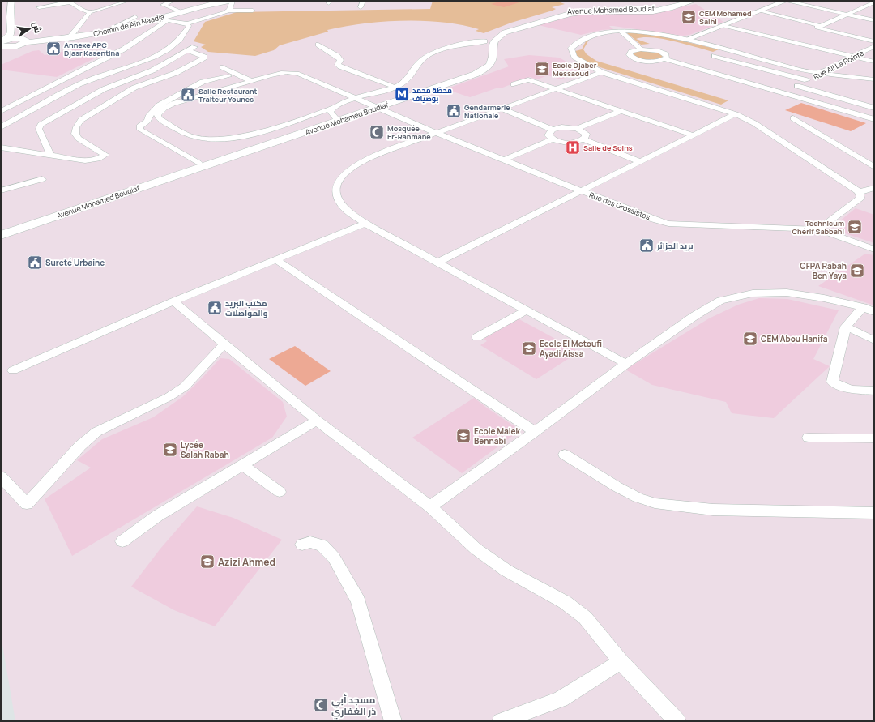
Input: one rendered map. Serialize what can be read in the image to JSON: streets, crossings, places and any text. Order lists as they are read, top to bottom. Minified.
{"streets":{"main road":["Avenue Mohamed Boudiaf","Chemin de Aïn Naadja"],"street":["Rue Ali La Pointe","Rue des Grossistes"]},"crossings":[["Avenue Mohamed Boudiaf","Rue des Grossistes"]],"places":{"school or university":["CEM Mohamed Salhi","Ecole Djaber Messaoud","Technicum Chérif Sabbahi","CFPA Rabah Ben Yaya","CEM Abou Hanifa","Ecole El Metoufi Ayadi Aissa","Ecole Malek Bennabi","Lycée Salah Rabah","Azizi Ahmed"],"public building":["Annexe APC Djasr Kasentina","Salle Restaurant Traiteur Younes","Gendarmerie Nationale","بريد الجزائر","Sureté Urbaine","مكتب البريد والمواصلات"],"metro station":["محطّة محمد بوضياف"],"mosque":["Mosquée Er-Rahmane","مسجد أبي ذر الغفاري"],"hospital":["Salle de Soins"]},"north":"right"}
